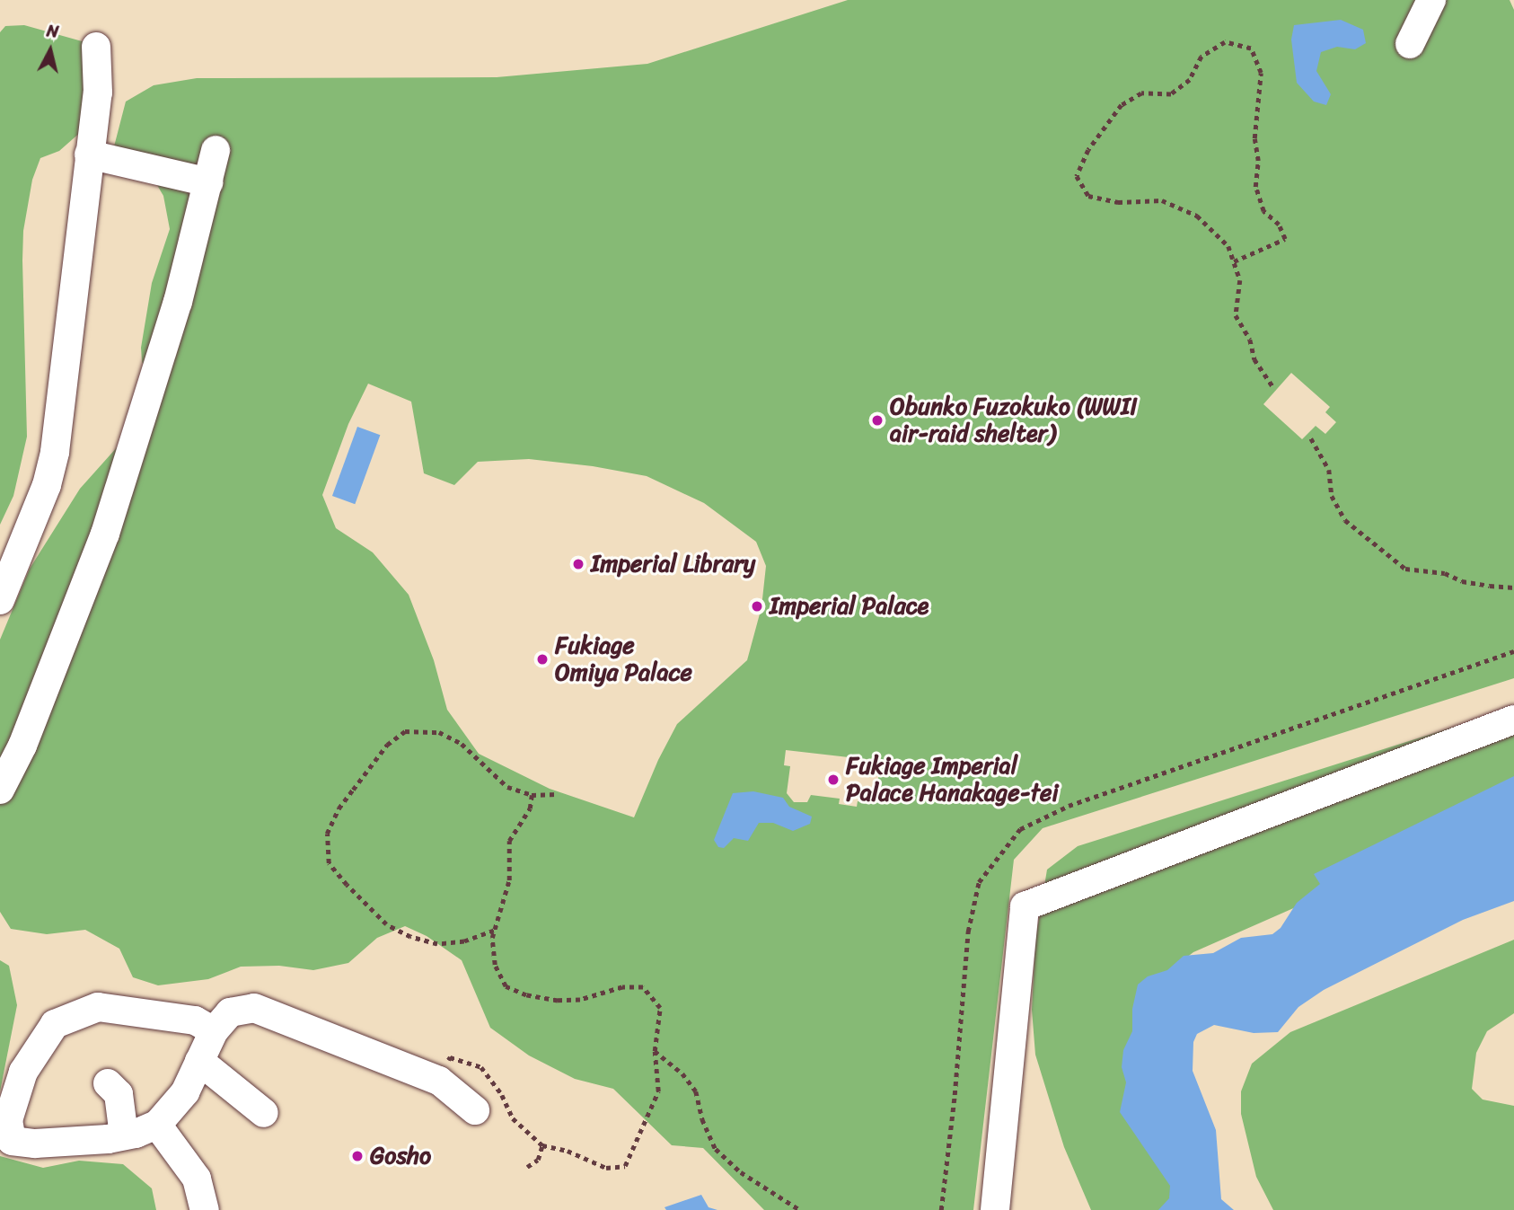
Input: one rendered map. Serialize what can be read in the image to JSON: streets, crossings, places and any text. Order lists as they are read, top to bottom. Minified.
{"places":["Obunko Fuzokuko (WWII air-raid shelter)","Imperial Library","Imperial Palace","Fukiage Omiya Palace","Fukiage Imperial Palace Hanakage-tei","Gosho"],"north":"top"}
